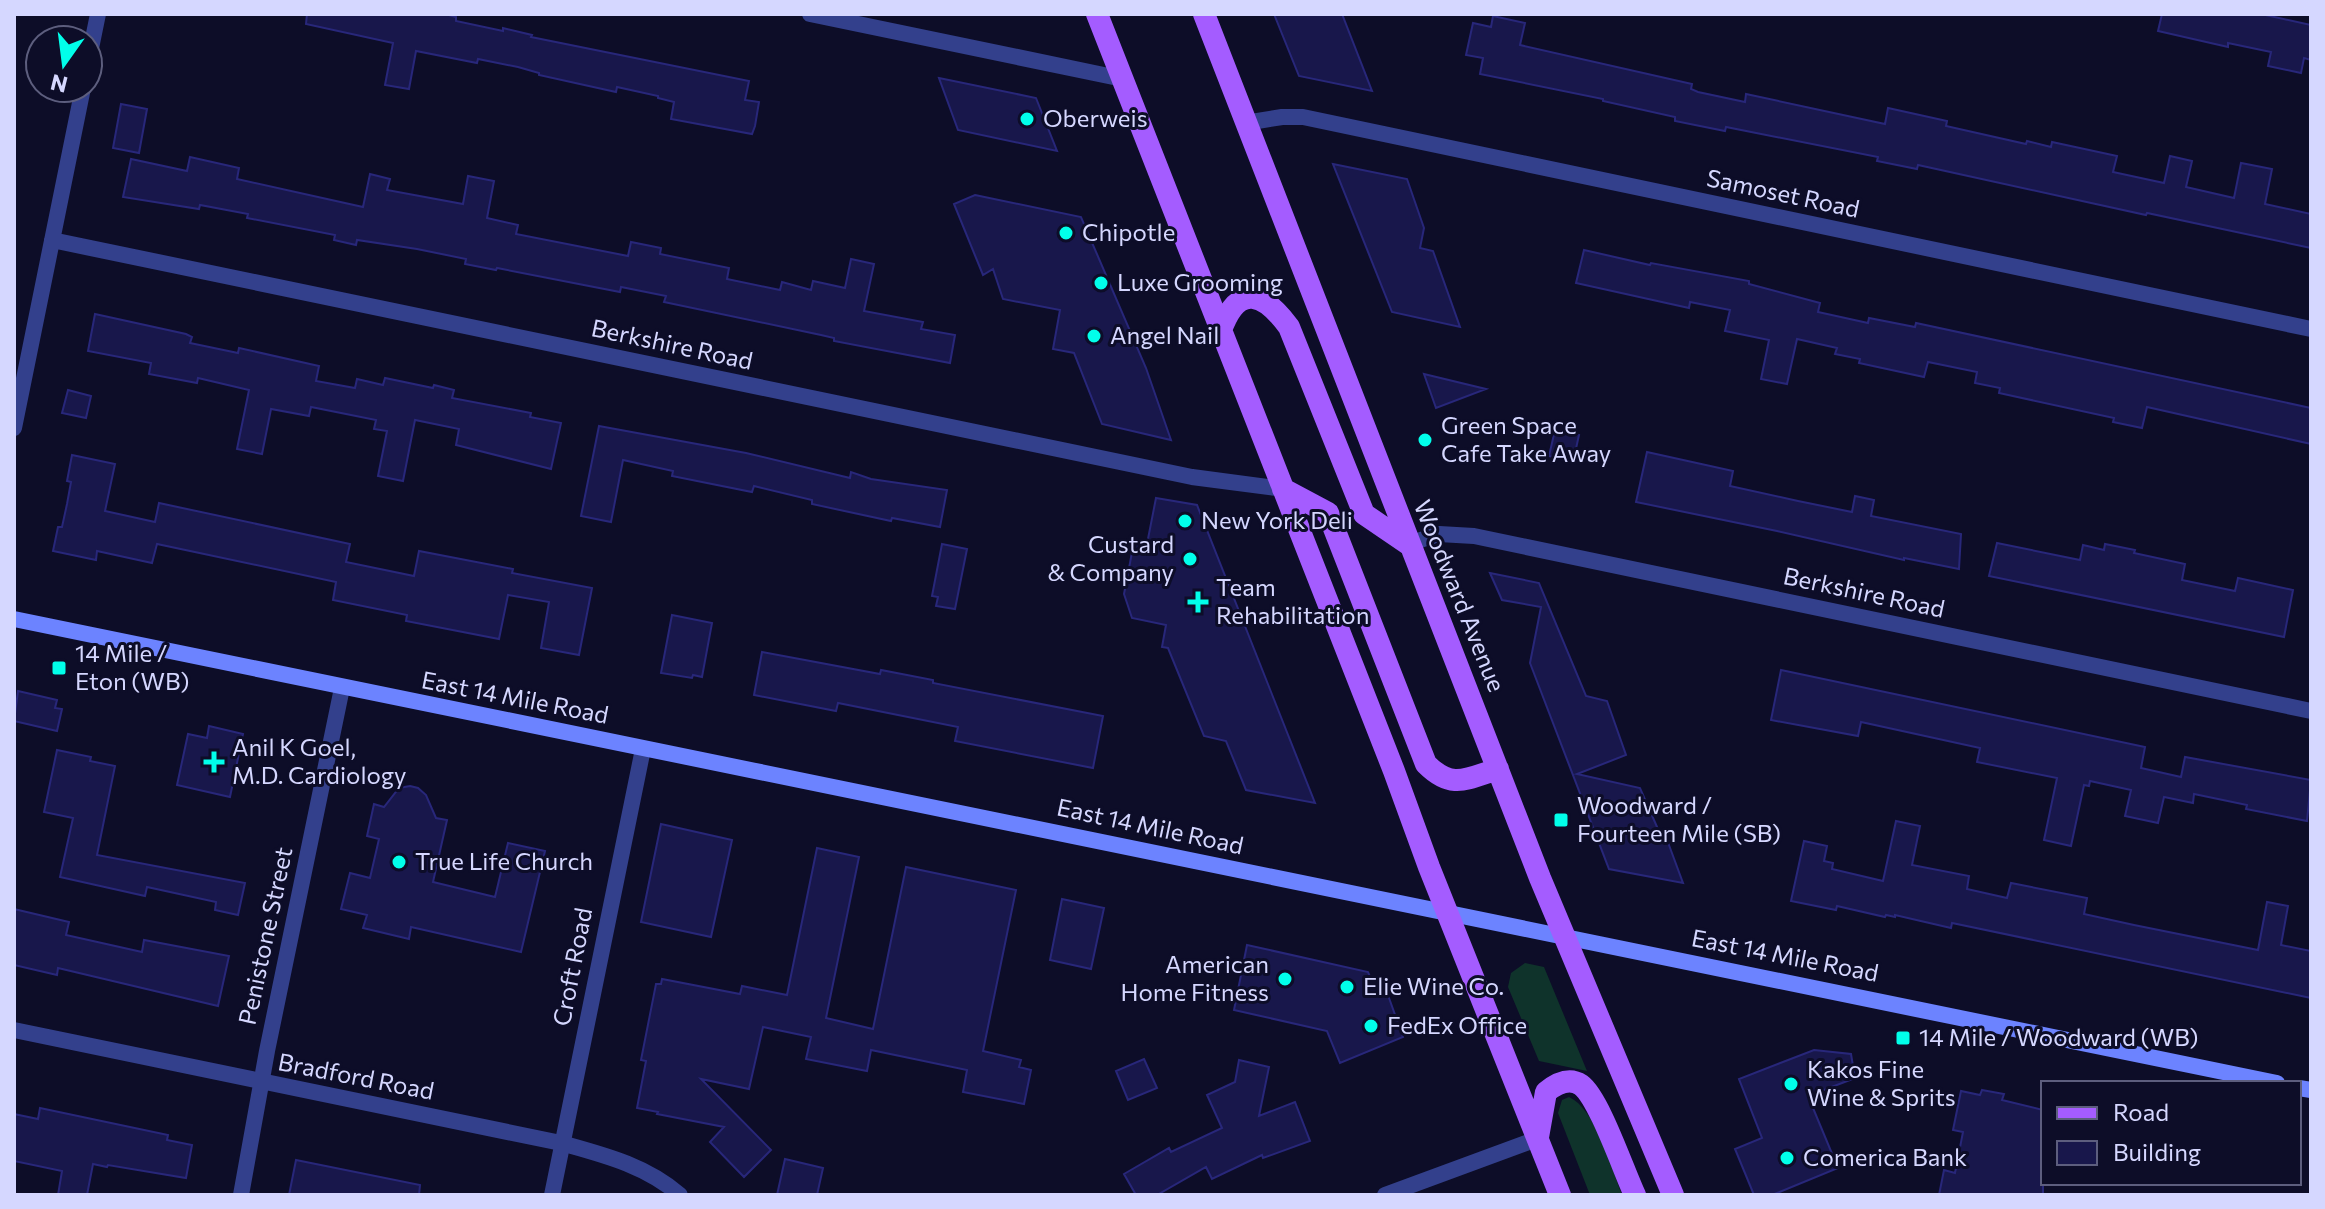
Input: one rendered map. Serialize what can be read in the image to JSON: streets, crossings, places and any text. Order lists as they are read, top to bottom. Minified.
{"streets":{"main road":["Woodward Avenue","East 14 Mile Road"],"street":["Samoset Road","Berkshire Road","Penistone Street","Croft Road","Bradford Road"]},"crossings":[["Samoset Road","Woodward Avenue"],["Berkshire Road","Woodward Avenue"],["Woodward Avenue","East 14 Mile Road"],["East 14 Mile Road","Penistone Street"],["East 14 Mile Road","Croft Road"],["Penistone Street","Bradford Road"],["Croft Road","Bradford Road"]],"places":{"other":["Oberweis","Chipotle","Luxe Grooming","Angel Nail","Green Space Cafe Take Away","New York Deli","Custard & Company","True Life Church","American Home Fitness","Elie Wine Co.","FedEx Office","Kakos Fine Wine & Sprits","Comerica Bank"],"health":["Team Rehabilitation","Anil K Goel, M.D. Cardiology"],"transit":["14 Mile / Eton (WB)","Woodward / Fourteen Mile (SB)","14 Mile / Woodward (WB)"]},"legend":["Road","Building"],"north":"bottom"}
